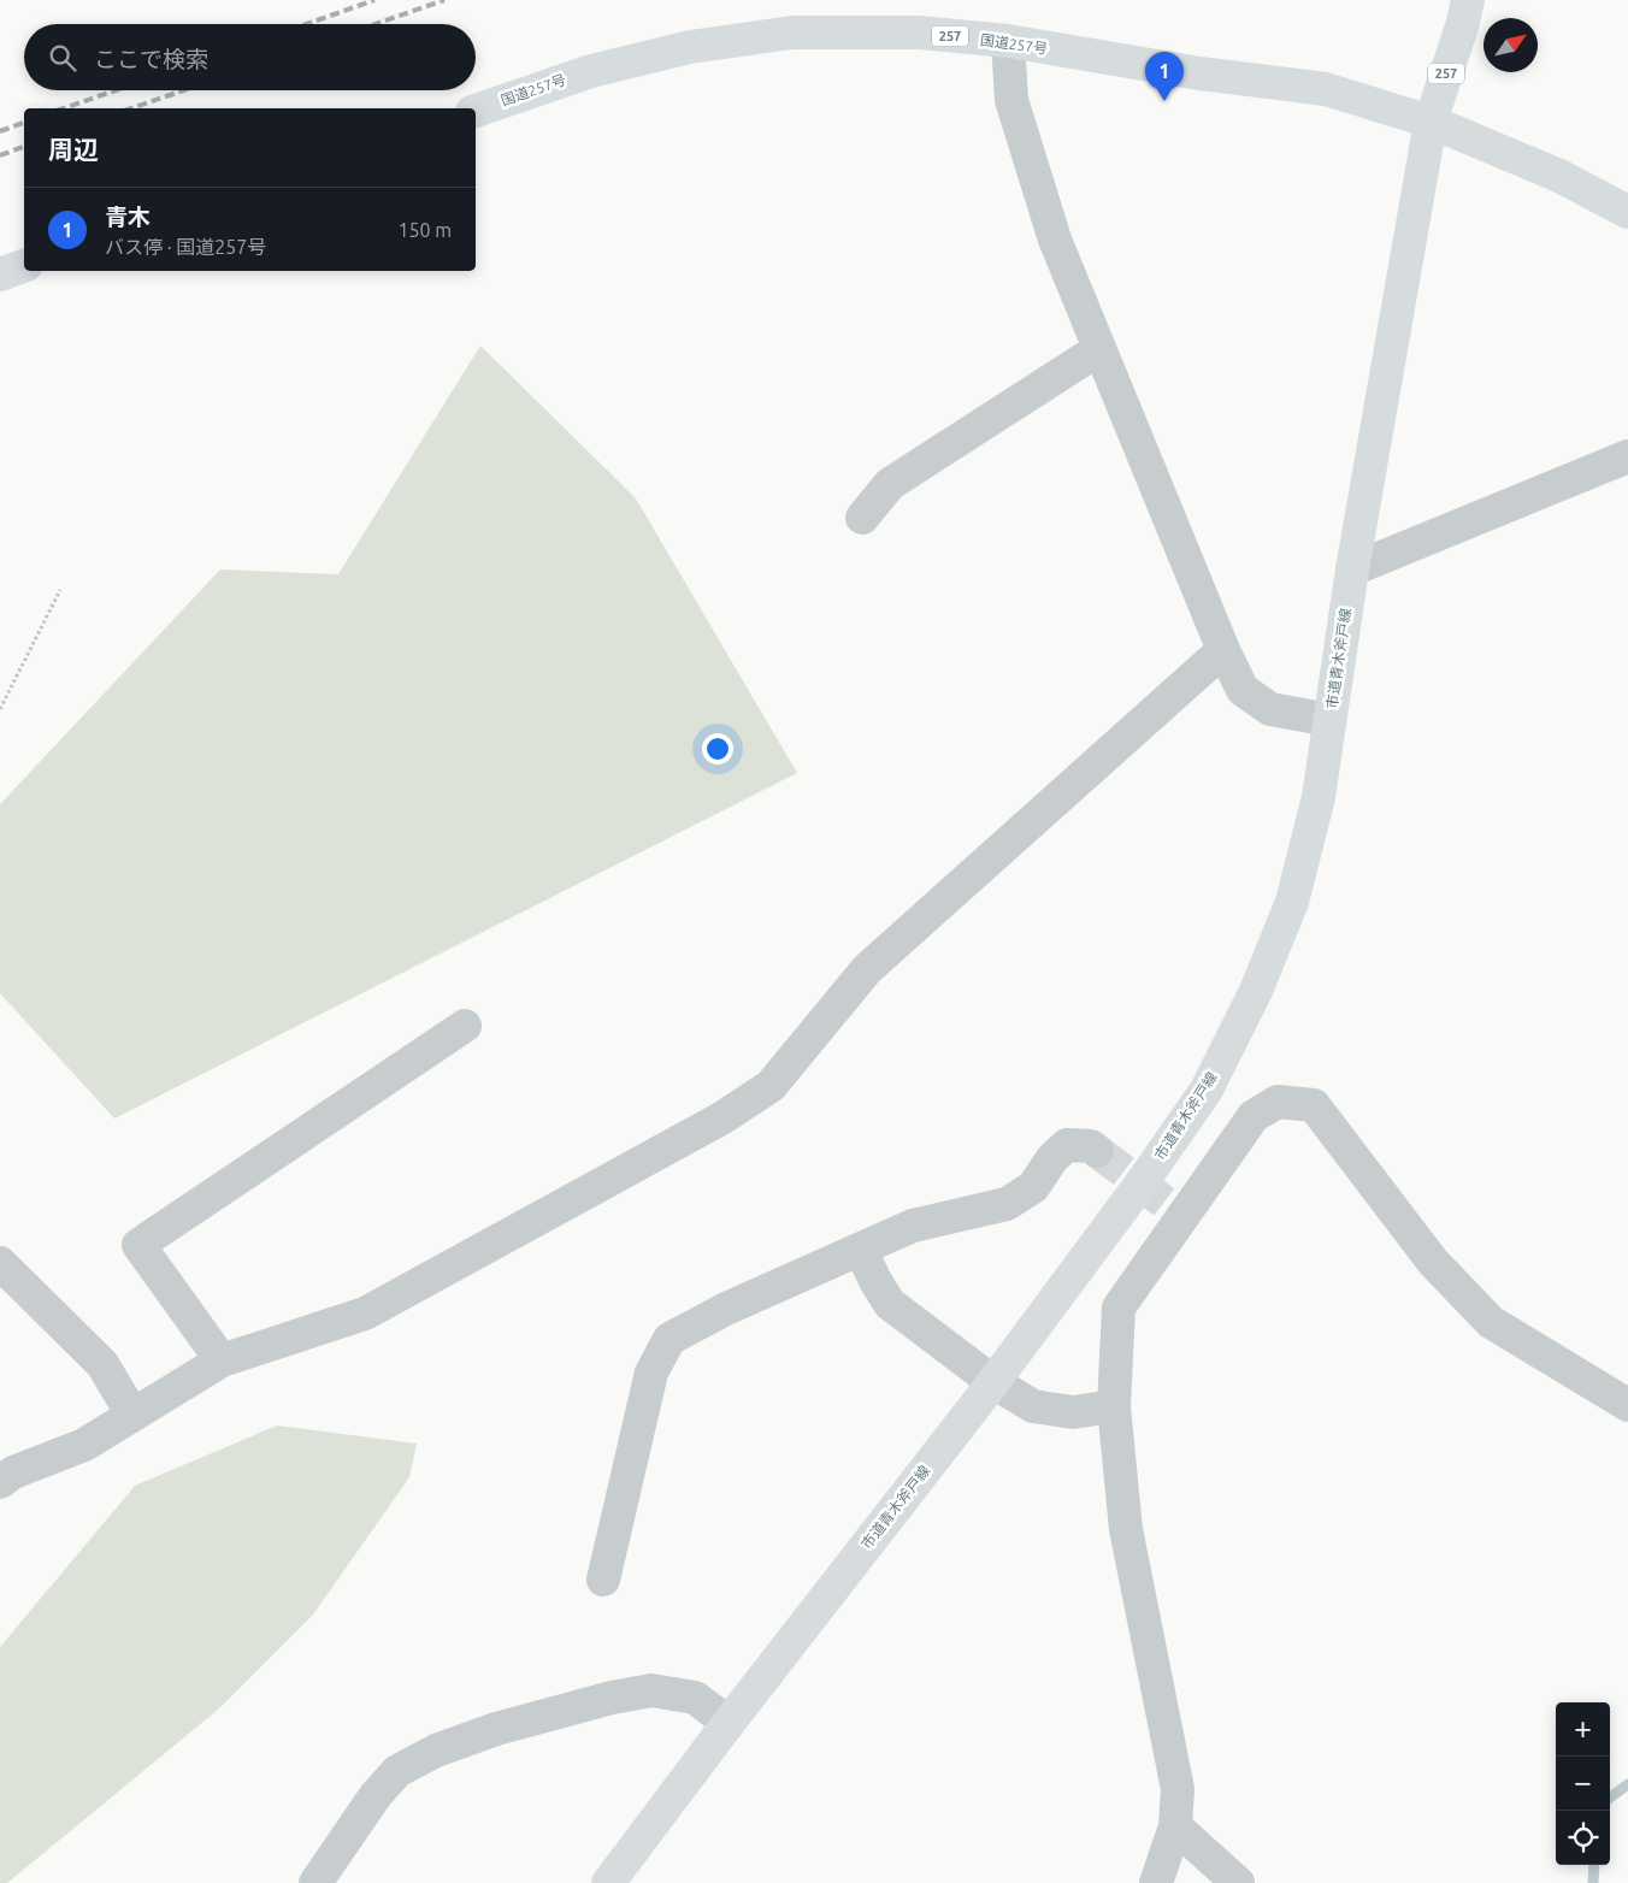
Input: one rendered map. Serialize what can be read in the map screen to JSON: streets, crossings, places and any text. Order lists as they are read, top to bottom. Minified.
{"streets":{"main road":["257","国道257号","市道青木斧戸線"]},"crossings":[["257","国道257号"],["257","市道青木斧戸線"],["国道257号","市道青木斧戸線"]],"north":"top right","page":{"search":"ここで検索","pins":"1","heading":"周辺","list":[{"mark":"1","name":"青木","note":"バス停 · 国道257号","value":"150 m"}],"map_buttons":["+","−"]}}
